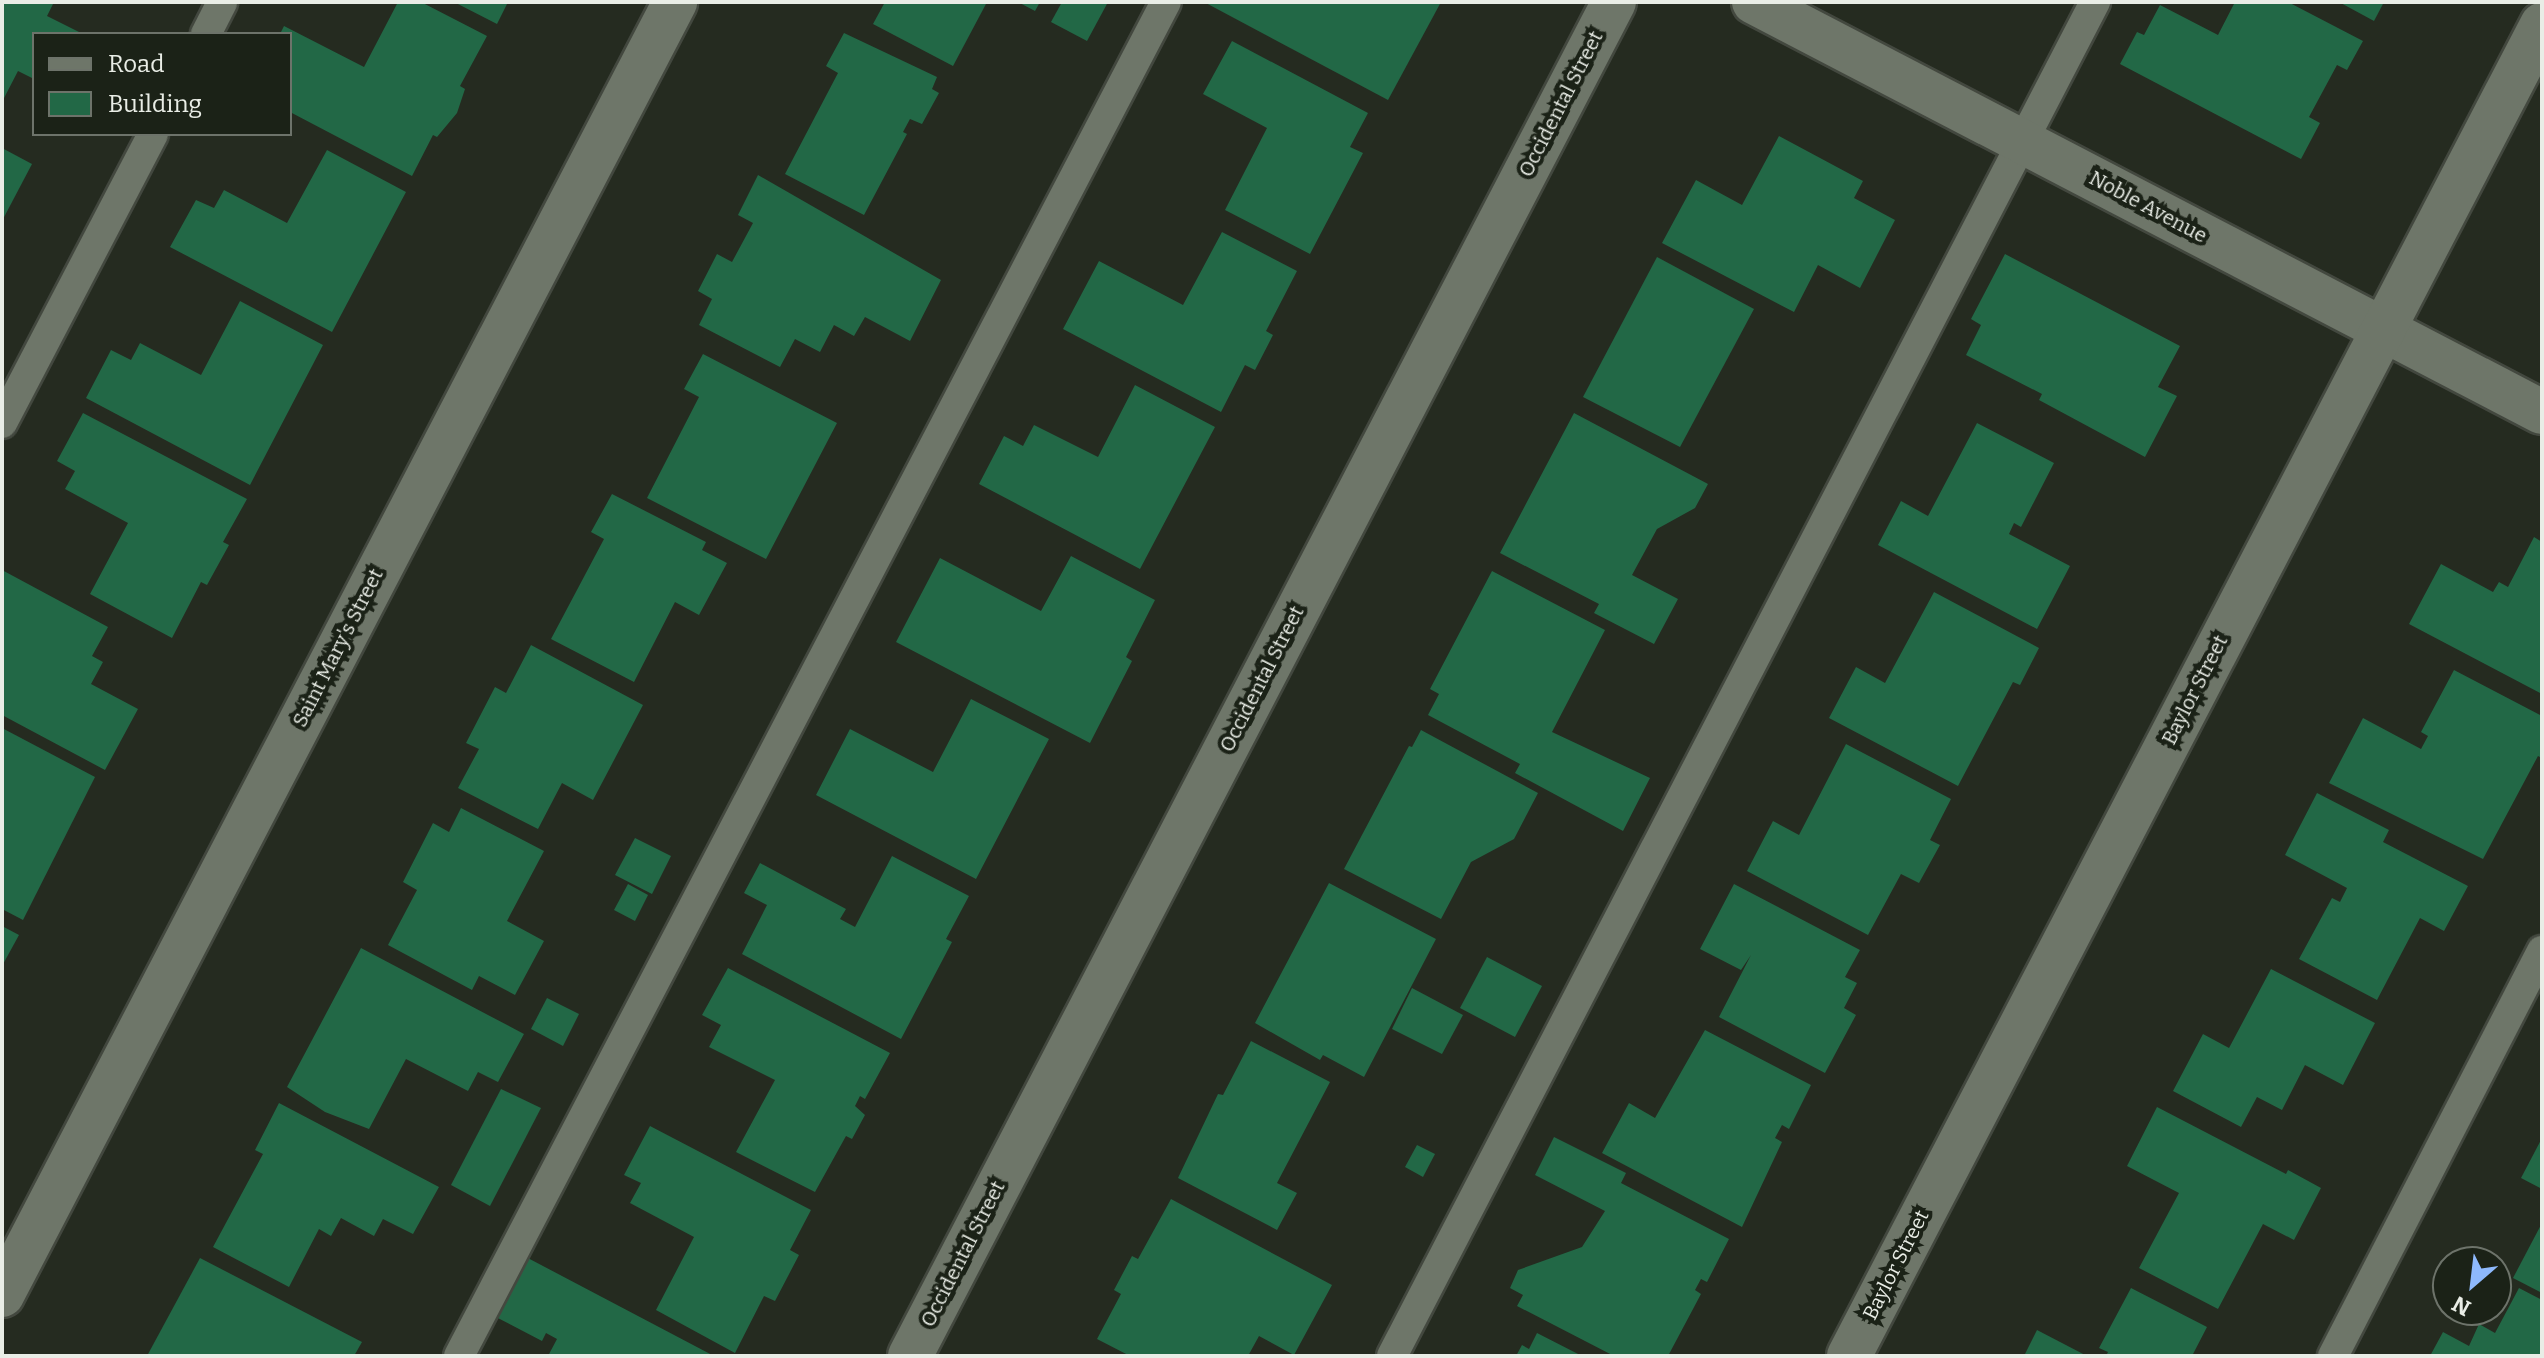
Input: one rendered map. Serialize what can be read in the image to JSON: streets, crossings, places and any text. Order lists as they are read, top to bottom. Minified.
{"streets":{"street":["Occidental Street","Noble Avenue","Saint Mary's Street","Baylor Street"]},"crossings":[["Noble Avenue","Baylor Street"]],"legend":["Road","Building"],"north":"bottom left"}
